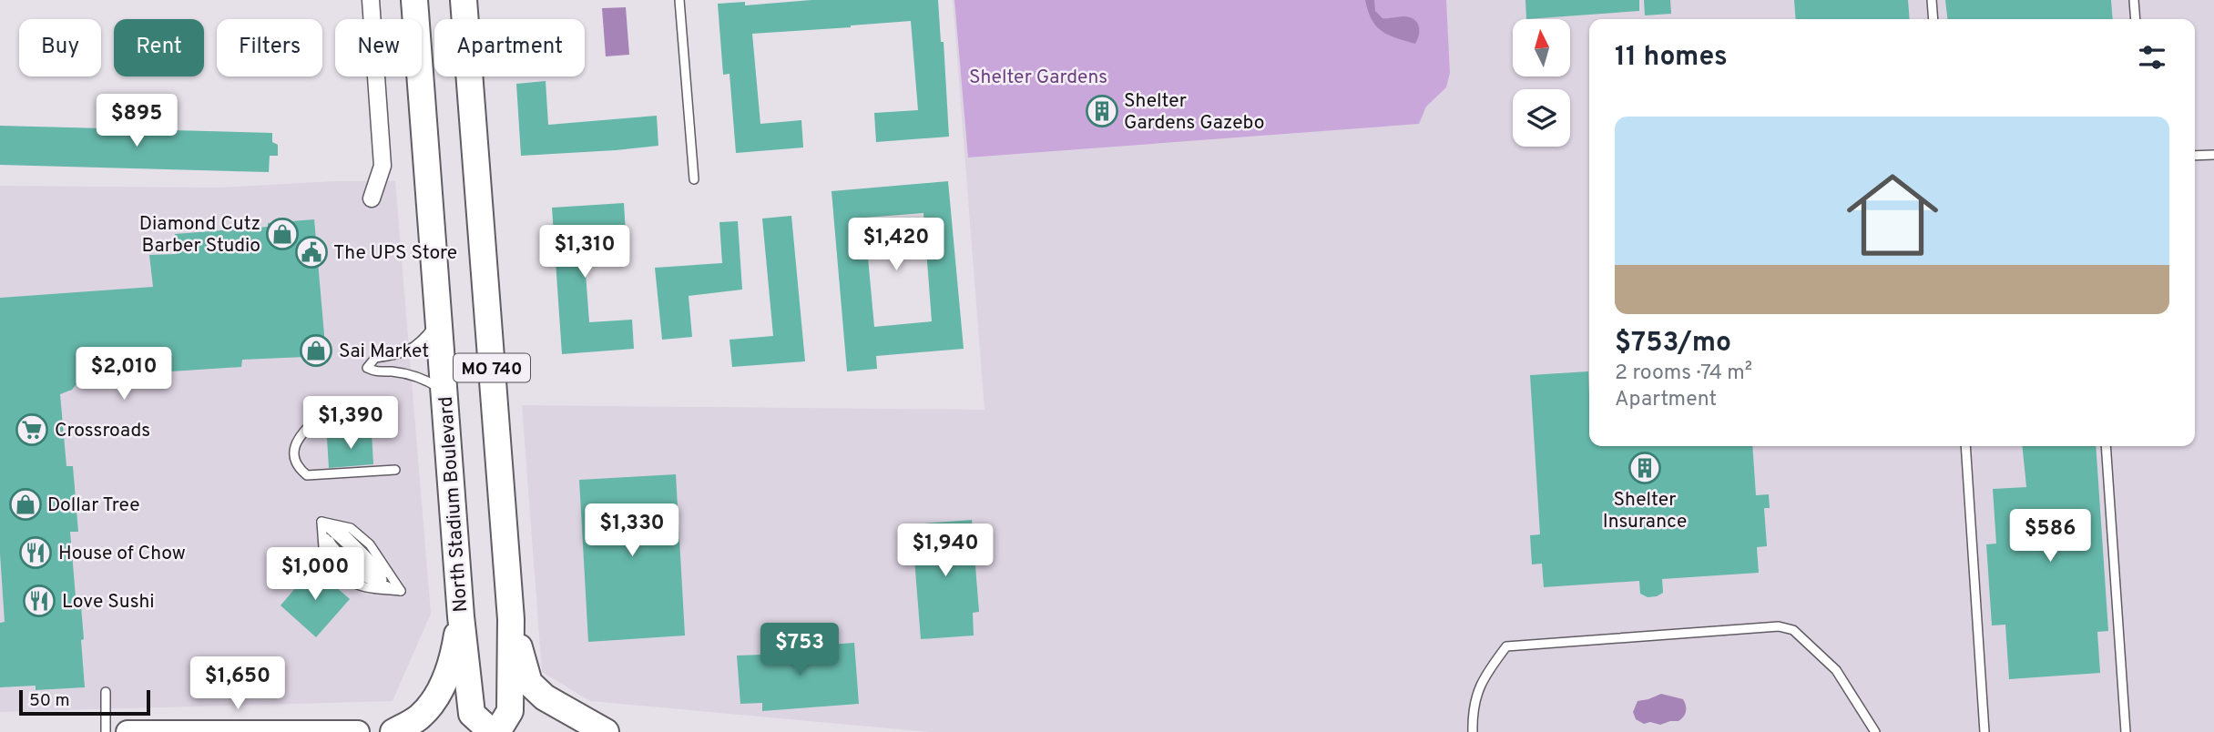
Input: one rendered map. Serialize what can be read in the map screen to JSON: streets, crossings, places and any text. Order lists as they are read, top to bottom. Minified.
{"streets":{"main road":["MO 740","North Stadium Boulevard"]},"parks":["Shelter Gardens"],"places":{"building":["Shelter Gardens Gazebo","Shelter Insurance"],"shop":["Diamond Cutz Barber Studio","Sai Market","Dollar Tree"],"public building":["The UPS Store"],"supermarket":["Crossroads"],"restaurant":["House of Chow","Love Sushi"]},"scale_bar":"50 m","north":"top","page":{"chip":["Buy","Rent","Filters","New","Apartment"],"heading":"11 homes","price":["$895","$1,420","$1,310","$2,010","$1,390","$1,330","$586","$1,940","$1,000","$753","$1,650"],"list":[{"name":"$753/mo","note":"2 rooms · 74 m² · Apartment"}],"scale":"50 m"}}
